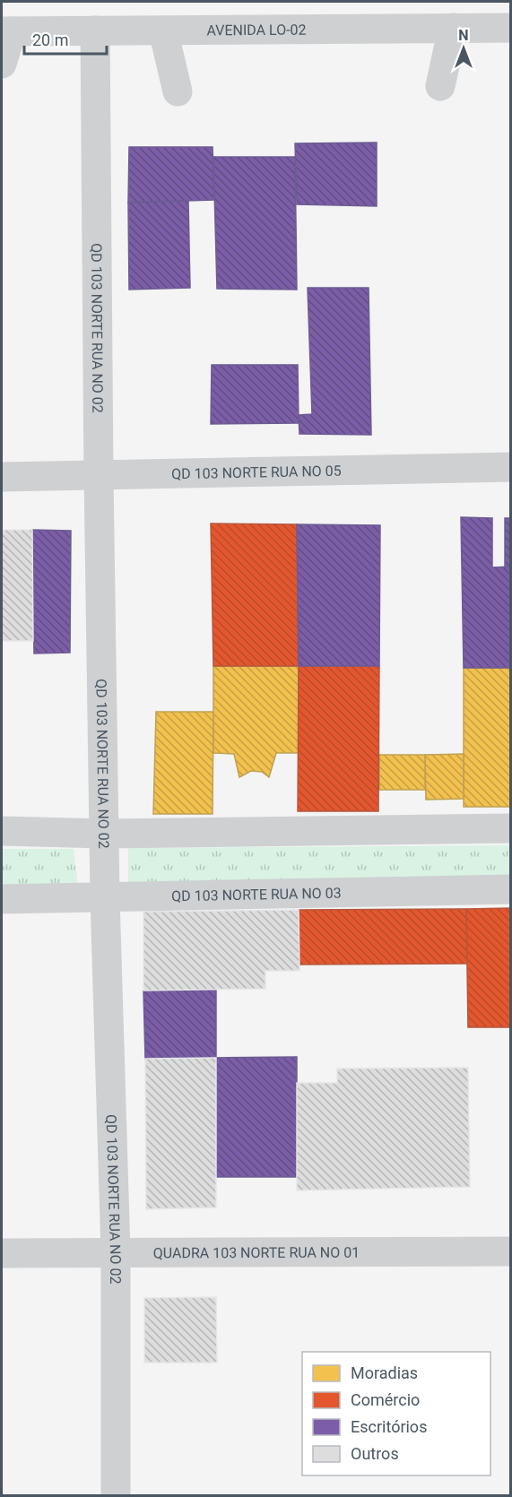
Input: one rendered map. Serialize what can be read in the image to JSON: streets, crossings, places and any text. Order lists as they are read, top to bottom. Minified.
{"streets":{"street":["AVENIDA LO-02","QD 103 NORTE RUA NO 02","QD 103 NORTE RUA NO 05","QD 103 NORTE RUA NO 03","QUADRA 103 NORTE RUA NO 01"]},"crossings":[["AVENIDA LO-02","QD 103 NORTE RUA NO 02"],["QD 103 NORTE RUA NO 02","QD 103 NORTE RUA NO 05"],["QD 103 NORTE RUA NO 02","QD 103 NORTE RUA NO 03"],["QD 103 NORTE RUA NO 02","QUADRA 103 NORTE RUA NO 01"]],"legend":["Moradias","Comércio","Escritórios","Outros"],"scale_bar":"20 m","north":"top"}
